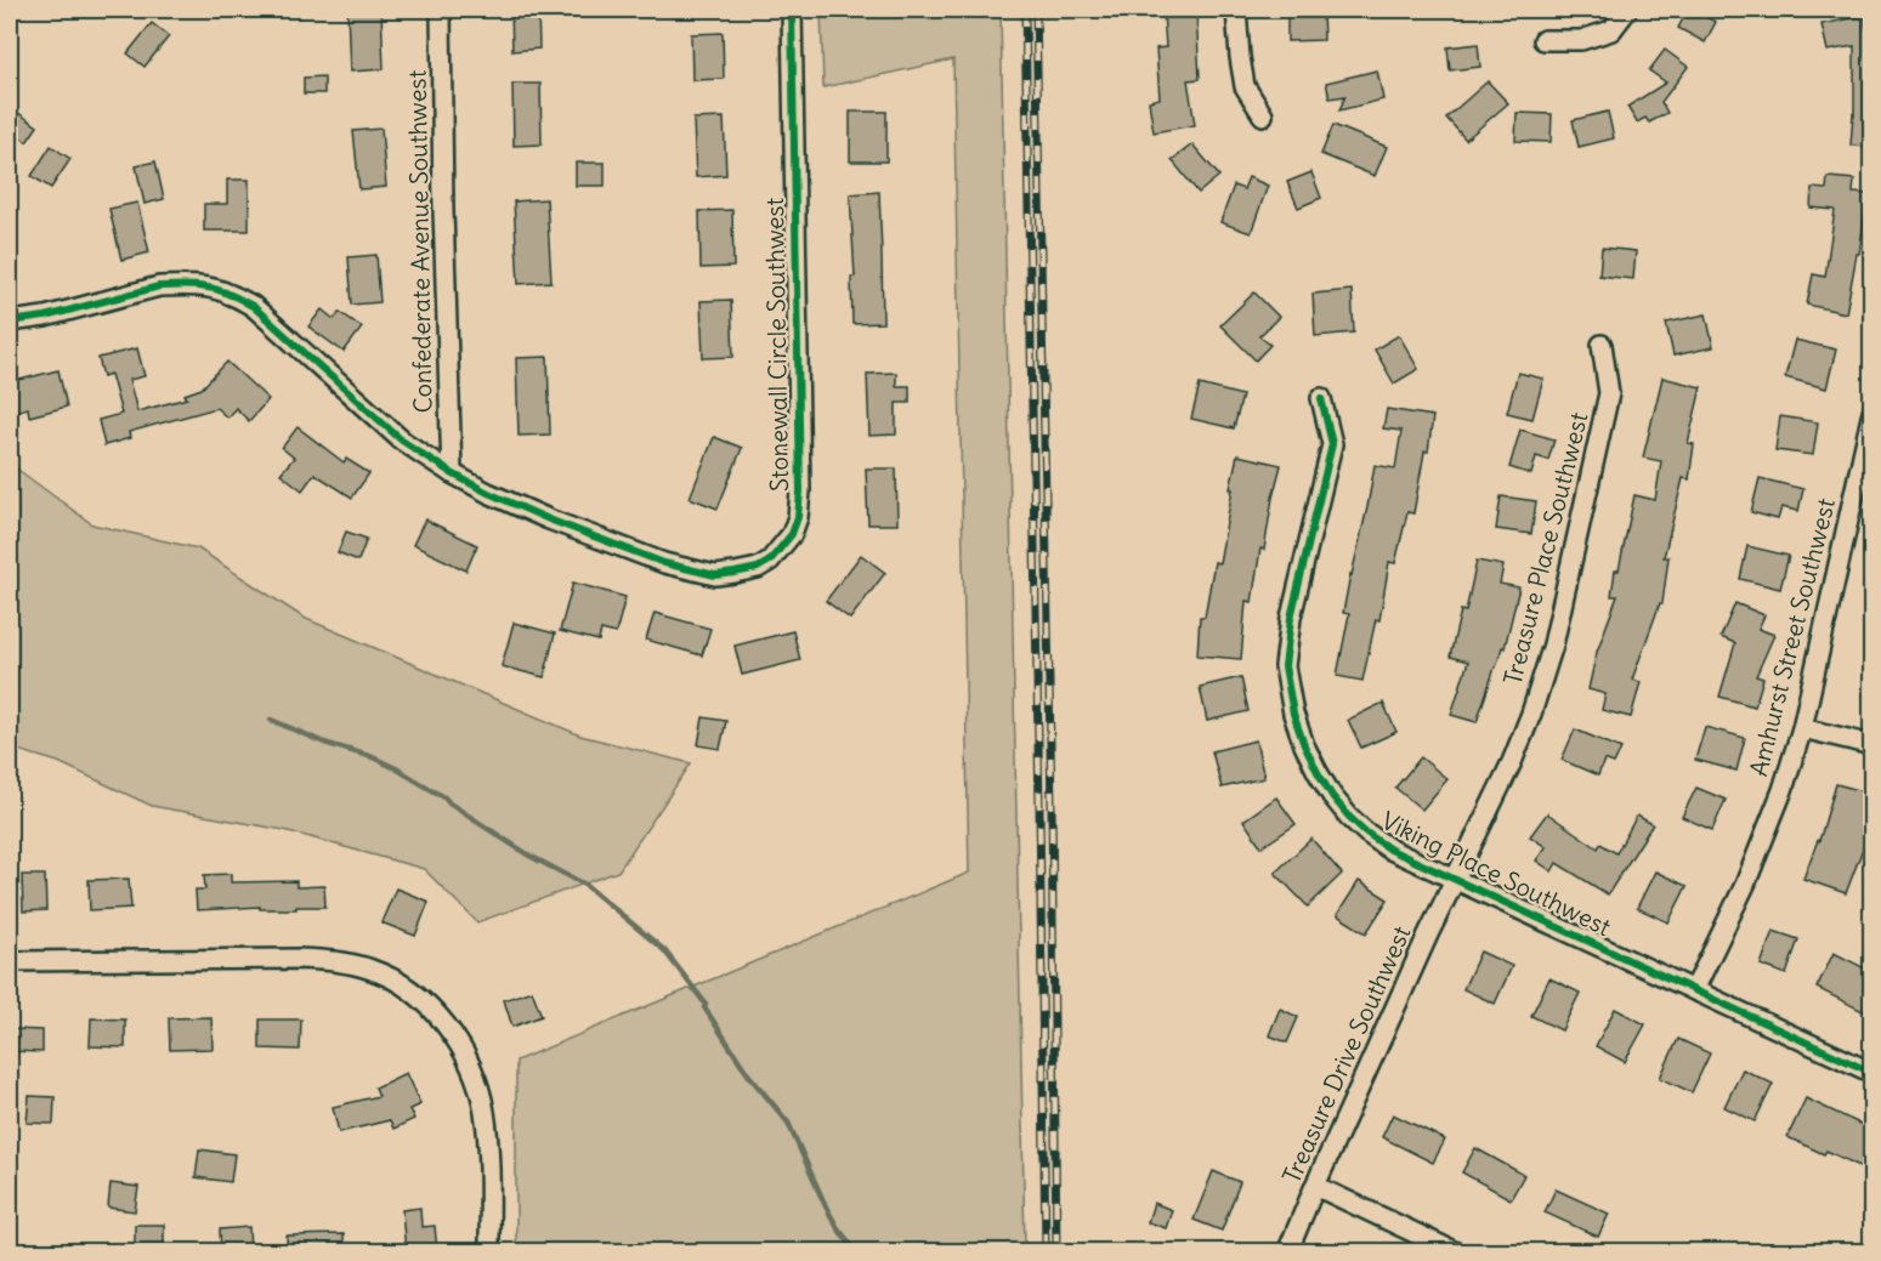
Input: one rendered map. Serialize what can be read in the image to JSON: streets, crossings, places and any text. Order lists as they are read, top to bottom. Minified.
{"streets":{"street":["Confederate Avenue Southwest","Stonewall Circle Southwest","Treasure Place Southwest","Amhurst Street Southwest","Viking Place Southwest","Treasure Drive Southwest"]},"crossings":[["Confederate Avenue Southwest","Stonewall Circle Southwest"],["Treasure Place Southwest","Viking Place Southwest"],["Treasure Place Southwest","Treasure Drive Southwest"],["Amhurst Street Southwest","Viking Place Southwest"],["Viking Place Southwest","Treasure Drive Southwest"]]}
